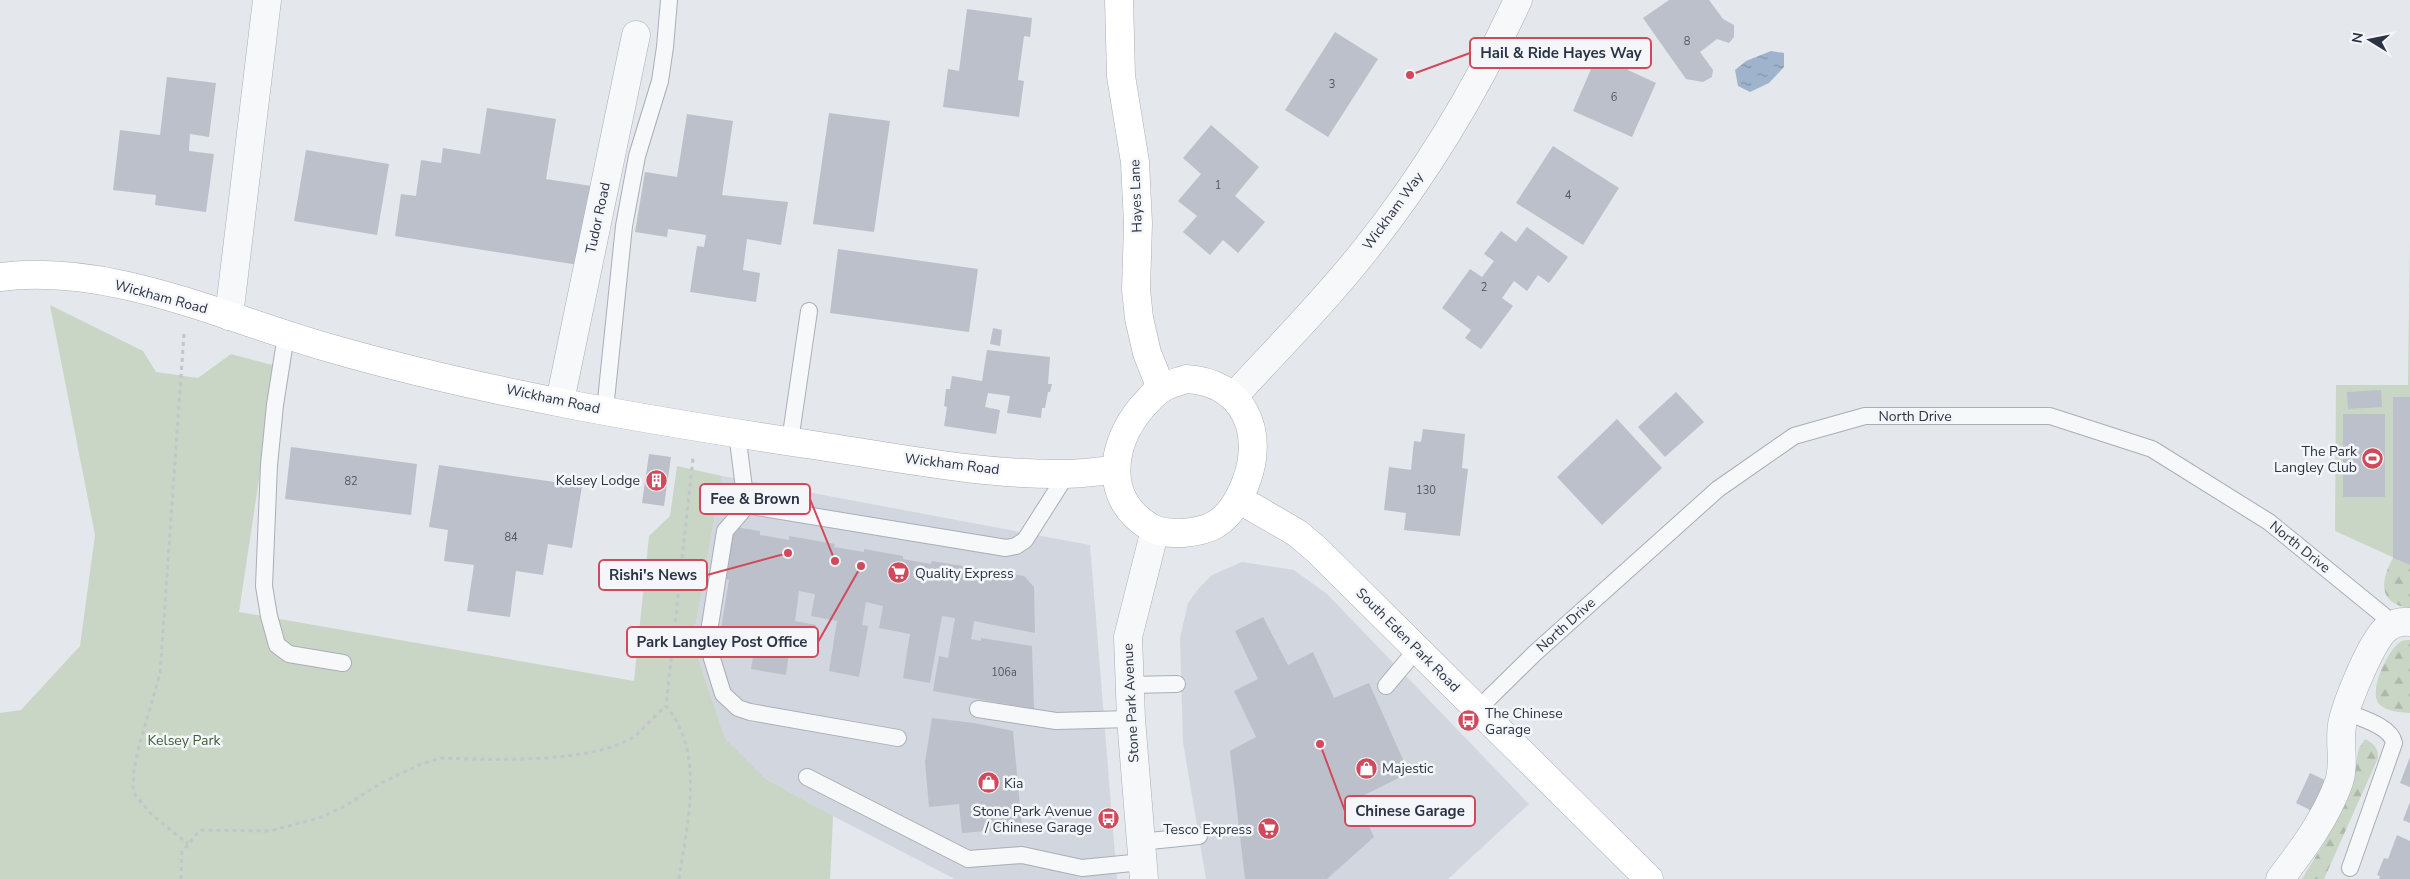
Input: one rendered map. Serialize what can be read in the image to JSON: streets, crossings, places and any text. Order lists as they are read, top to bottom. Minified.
{"streets":{"main road":["Hayes Lane","Wickham Road","South Eden Park Road"],"street":["Wickham Way","Tudor Road","Stone Park Avenue"],"lane":["North Drive"]},"crossings":[["Hayes Lane","Wickham Way"],["Hayes Lane","Wickham Road"],["Hayes Lane","South Eden Park Road"],["Hayes Lane","Stone Park Avenue"],["Wickham Way","Wickham Road"],["Wickham Way","South Eden Park Road"],["Wickham Way","Stone Park Avenue"],["Tudor Road","Wickham Road"],["Wickham Road","South Eden Park Road"],["Wickham Road","Stone Park Avenue"],["North Drive","South Eden Park Road"],["South Eden Park Road","Stone Park Avenue"]],"parks":["Kelsey Park"],"places":{"other":["Hail & Ride Hayes Way","Rishi's News","Fee & Brown","Park Langley Post Office","Chinese Garage"],"sports":["The Park Langley Club"],"building":["Kelsey Lodge"],"supermarket":["Quality Express","Tesco Express"],"bus stop":["The Chinese Garage","Stone Park Avenue / Chinese Garage"],"shop":["Majestic","Kia"]},"house_numbers":["8","3","6","1","4","2","82","130","84","106a"],"north":"left"}
